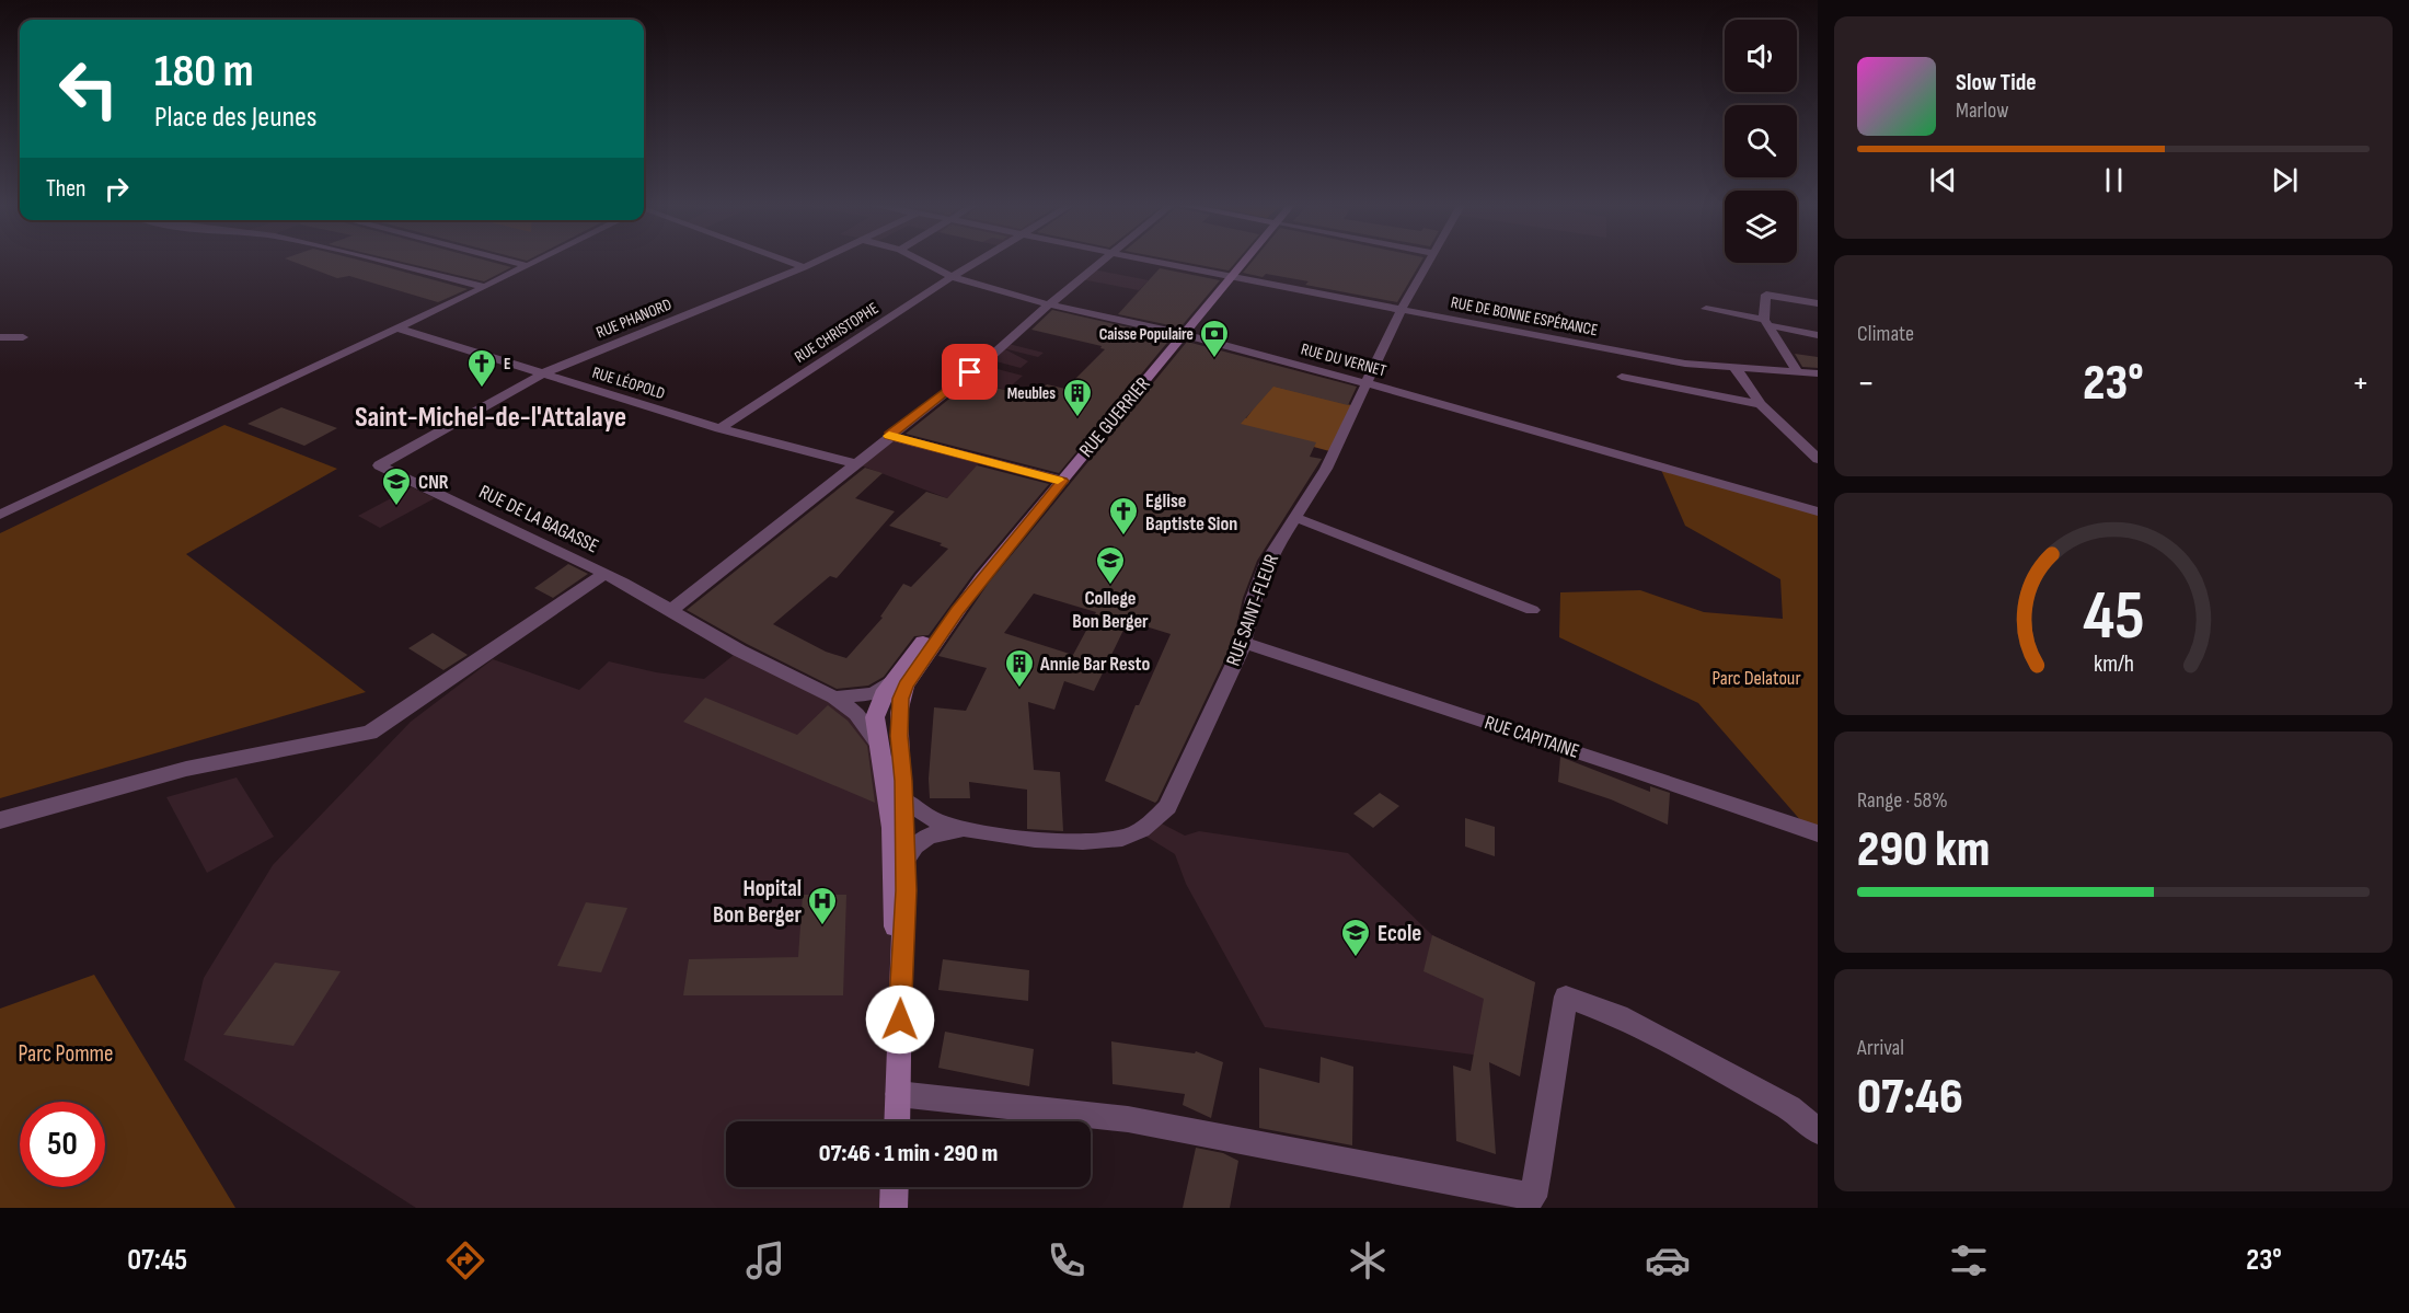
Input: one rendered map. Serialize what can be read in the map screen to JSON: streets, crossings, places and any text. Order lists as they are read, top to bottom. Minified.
{"streets":{"main road":["RUE GUERRIER"],"street":["RUE DE BONNE ESPÉRANCE","RUE PHANORD","RUE CHRISTOPHE","RUE DU VERNET","RUE LÉOPOLD","RUE DE LA BAGASSE","RUE SAINT-FLEUR","RUE CAPITAINE"]},"crossings":[["RUE DE BONNE ESPÉRANCE","RUE GUERRIER"],["RUE DE BONNE ESPÉRANCE","RUE SAINT-FLEUR"],["RUE PHANORD","RUE LÉOPOLD"],["RUE PHANORD","RUE DE LA BAGASSE"],["RUE CHRISTOPHE","RUE DU VERNET"],["RUE CHRISTOPHE","RUE LÉOPOLD"],["RUE DU VERNET","RUE GUERRIER"],["RUE DU VERNET","RUE SAINT-FLEUR"],["RUE LÉOPOLD","RUE DE LA BAGASSE"],["RUE GUERRIER","RUE SAINT-FLEUR"],["RUE SAINT-FLEUR","RUE CAPITAINE"]],"districts":["Saint-Michel-de-l'Attalaye"],"parks":["Parc Delatour","Parc Pomme"],"places":{"bank":["Caisse Populaire"],"church":["E","Eglise Baptiste Sion"],"building":["Meubles","Annie Bar Resto"],"school or university":["CNR","College Bon Berger","Ecole"],"hospital":["Hopital Bon Berger"]},"page":{"turn":["180 m","Place des Jeunes"],"song":["Slow Tide","Marlow"],"then":"Then","tile":["Climate",["Range · 58%","290 km"],["Arrival","07:46"]],"heat":["−","23°","+"],"limit":"50","trip":"07:46 · 1 min · 290 m","tabs":["07:45","23°"],"gauge":["45","km/h"]}}
